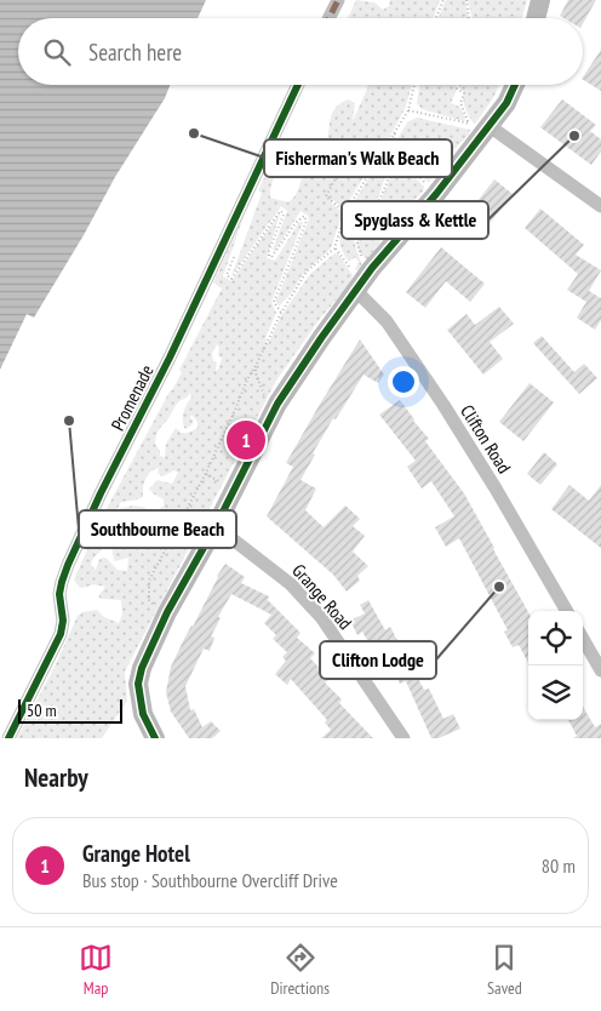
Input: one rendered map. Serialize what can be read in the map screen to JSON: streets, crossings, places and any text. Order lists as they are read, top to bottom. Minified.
{"streets":{"street":["Promenade","Clifton Road","Grange Road"]},"places":["Fisherman's Walk Beach","Spyglass & Kettle","Southbourne Beach","Clifton Lodge"],"scale_bar":"50 m","page":{"search":"Search here","pins":"1","scale":"50 m","heading":"Nearby","list":[{"mark":"1","name":"Grange Hotel","note":"Bus stop · Southbourne Overcliff Drive","value":"80 m"}],"nav":["Map","Directions","Saved"]}}
